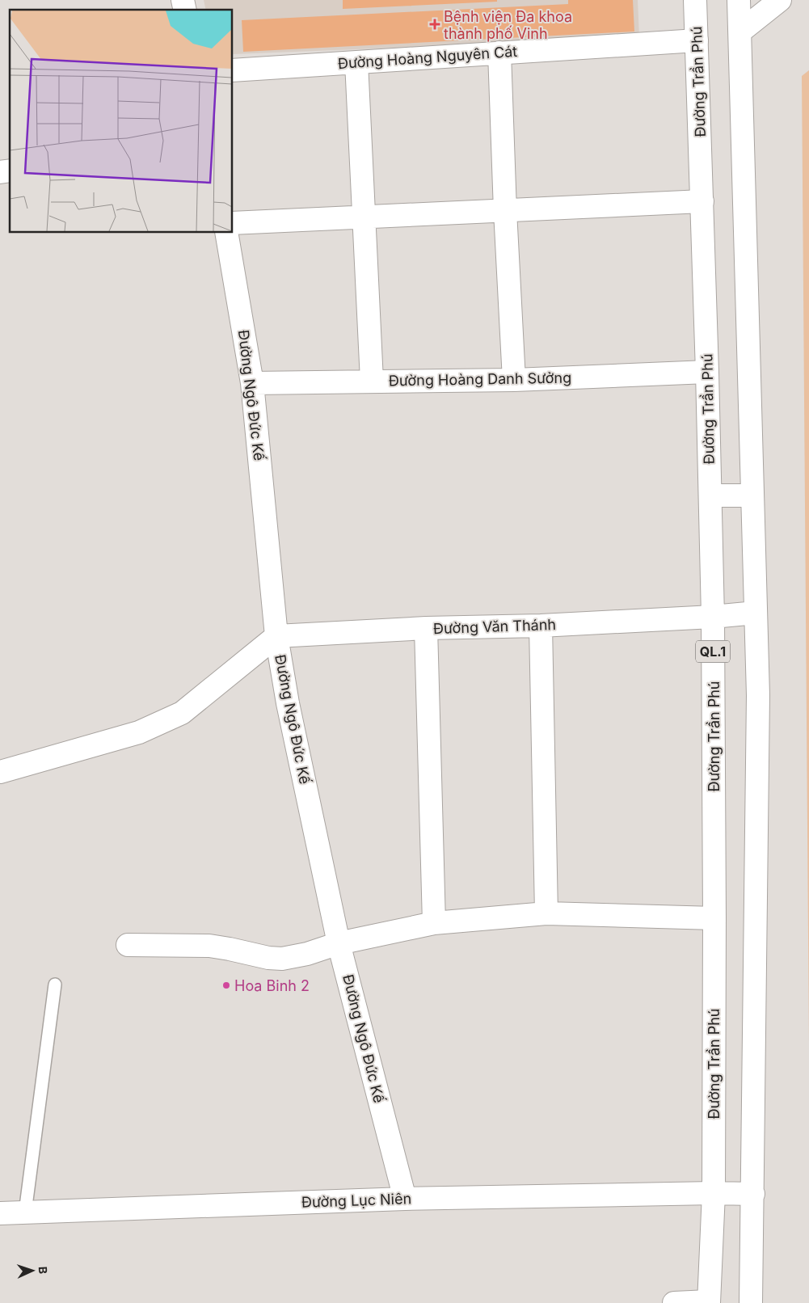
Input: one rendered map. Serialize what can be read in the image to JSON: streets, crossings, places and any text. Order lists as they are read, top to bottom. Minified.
{"streets":{"street":["Đường Hoàng Nguyên Cát","Đường Trần Phú","Đường Hoàng Danh Sưởng","Đường Ngô Đức Kế","Đường Văn Thánh","QL.1","Đường Lục Niên"]},"crossings":[["Đường Hoàng Nguyên Cát","Đường Trần Phú"],["Đường Trần Phú","Đường Hoàng Danh Sưởng"],["Đường Trần Phú","Đường Văn Thánh"],["Đường Trần Phú","Đường Lục Niên"],["Đường Hoàng Danh Sưởng","Đường Ngô Đức Kế"],["Đường Ngô Đức Kế","Đường Văn Thánh"],["Đường Ngô Đức Kế","Đường Lục Niên"]],"places":{"health":["Bệnh viện Đa khoa thành phố Vinh"],"other":["Hoa Binh 2"]},"north":"right"}
